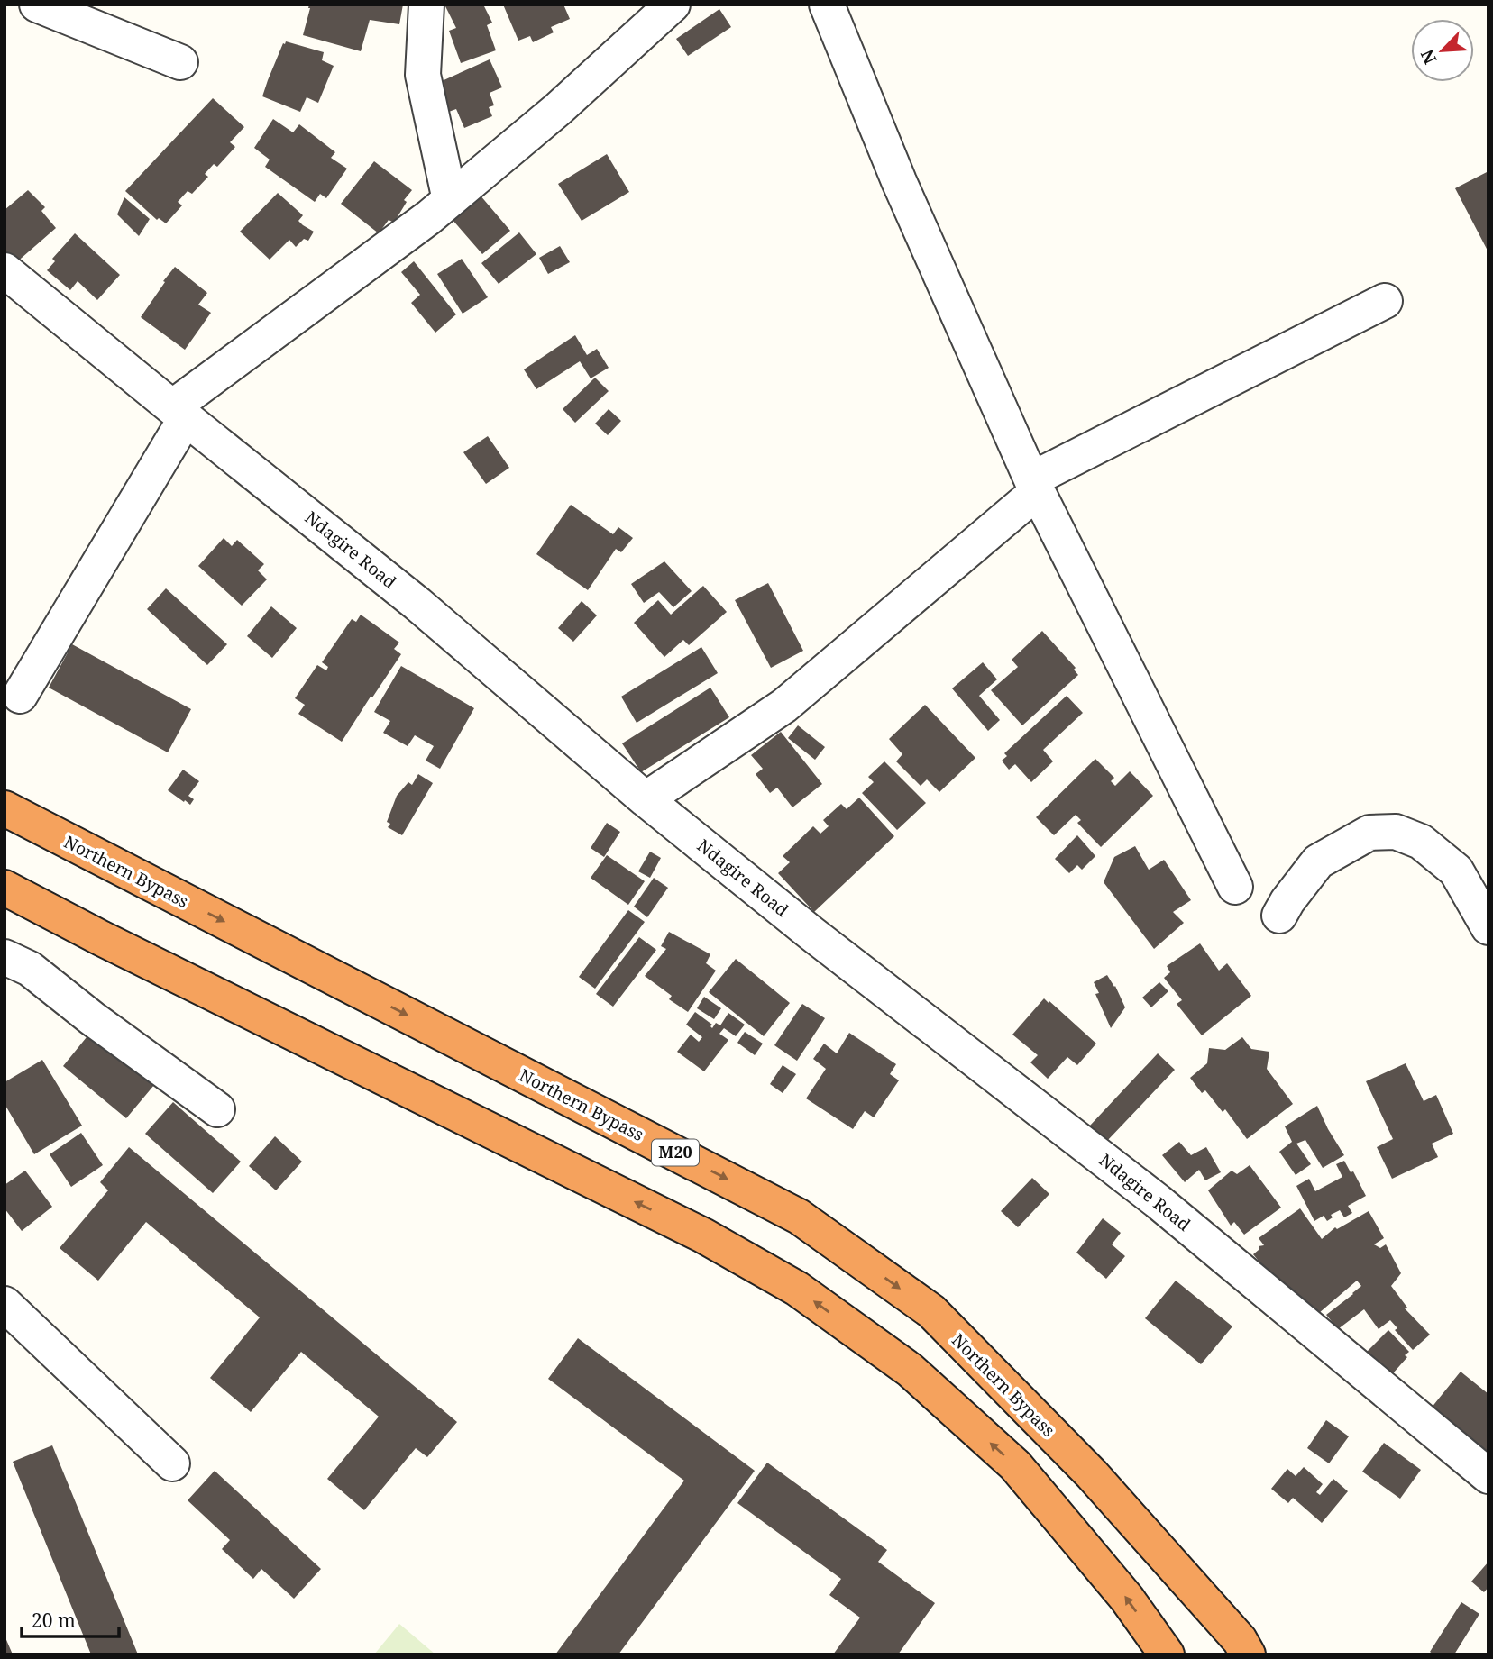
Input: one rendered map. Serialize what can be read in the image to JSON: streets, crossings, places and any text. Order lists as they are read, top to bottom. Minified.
{"streets":{"highway":["Northern Bypass","M20"],"street":["Ndagire Road"]},"scale_bar":"20 m","north":"bottom left"}
